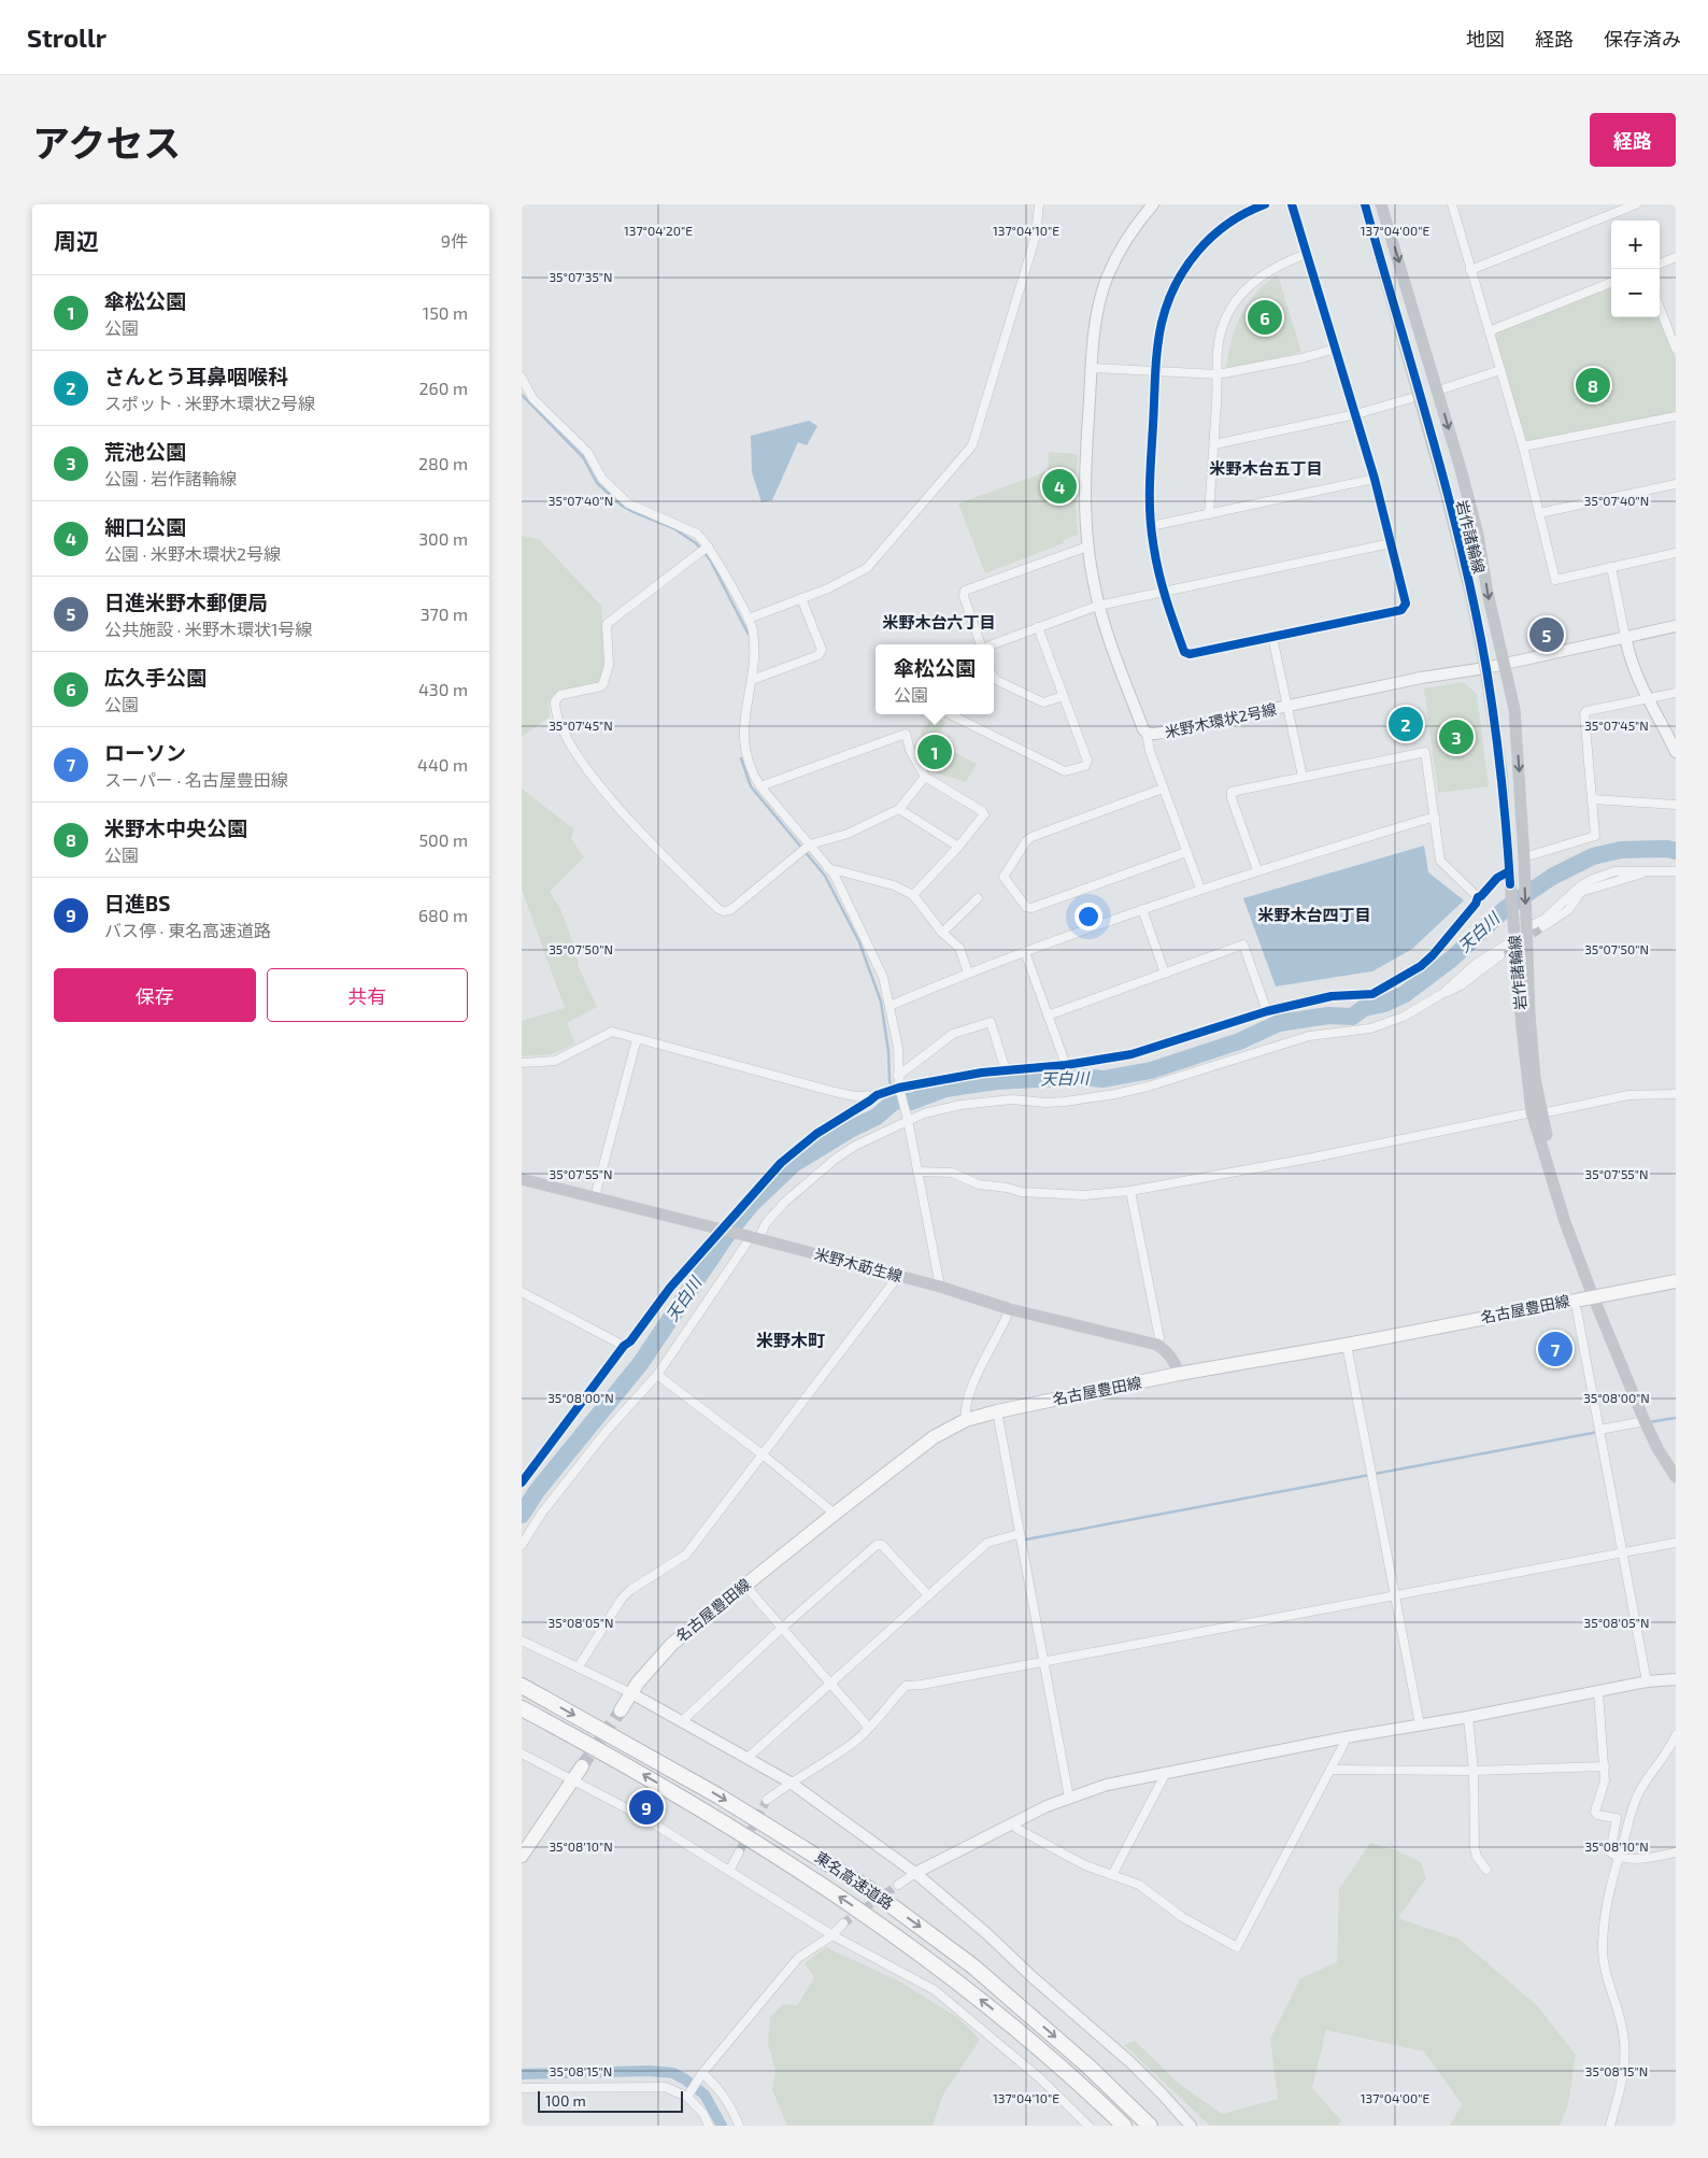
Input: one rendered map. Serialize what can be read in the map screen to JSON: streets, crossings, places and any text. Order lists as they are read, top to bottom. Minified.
{"streets":{"highway":["東名高速道路"],"main road":["岩作諸輪線","米野木莇生線","名古屋豊田線"],"street":["米野木環状2号線"]},"crossings":[["岩作諸輪線","米野木環状2号線"],["岩作諸輪線","名古屋豊田線"]],"districts":["米野木台五丁目","米野木台六丁目","米野木台四丁目","米野木町"],"water":["天白川"],"scale_bar":"100 m","page":{"header":"Strollr","nav":["地図","経路","保存済み"],"title":"アクセス","buttons":["経路",["保存","共有"]],"heading":["周辺","9件"],"map_buttons":["+","−"],"list":[{"mark":"1","name":"傘松公園","note":"公園","value":"150 m"},{"mark":"2","name":"さんとう耳鼻咽喉科","note":"スポット · 米野木環状2号線","value":"260 m"},{"mark":"3","name":"荒池公園","note":"公園 · 岩作諸輪線","value":"280 m"},{"mark":"4","name":"細口公園","note":"公園 · 米野木環状2号線","value":"300 m"},{"mark":"5","name":"日進米野木郵便局","note":"公共施設 · 米野木環状1号線","value":"370 m"},{"mark":"6","name":"広久手公園","note":"公園","value":"430 m"},{"mark":"7","name":"ローソン","note":"スーパー · 名古屋豊田線","value":"440 m"},{"mark":"8","name":"米野木中央公園","note":"公園","value":"500 m"},{"mark":"9","name":"日進BS","note":"バス停 · 東名高速道路","value":"680 m"}],"pins":["6","8","4","5","2","3","1","7","9"],"popup":["傘松公園","公園"],"scale":"100 m"},"coordinates":["137°04'20\"E","137°04'10\"E","137°04'00\"E","35°07'35\"N","35°07'40\"N","35°07'45\"N","35°07'50\"N","35°07'55\"N","35°08'00\"N","35°08'05\"N","35°08'10\"N","35°08'15\"N"]}
